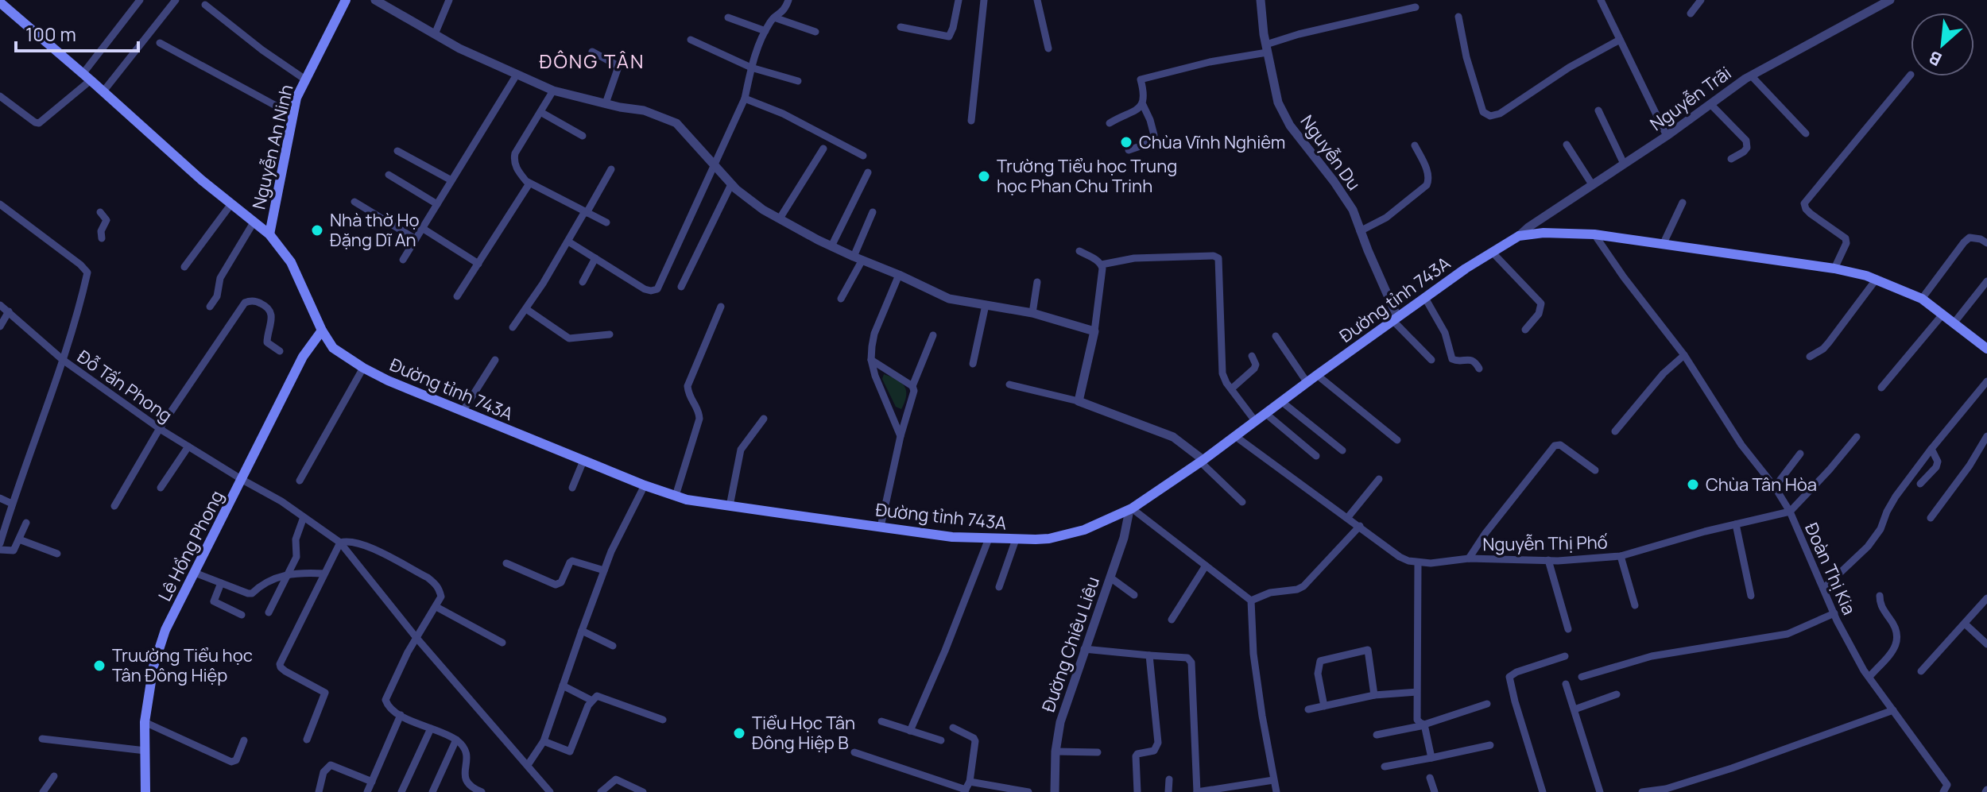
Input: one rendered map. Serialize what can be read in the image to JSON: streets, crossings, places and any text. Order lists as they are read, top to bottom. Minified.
{"streets":{"main road":["Nguyễn An Ninh","Đường tỉnh 743A","Lê Hồng Phong"],"street":["Nguyễn Trãi","Nguyễn Du","Đỗ Tấn Phong","Nguyễn Thị Phố","Đoàn Thị Kia","Đường Chiêu Liêu"]},"crossings":[["Nguyễn Trãi","Đường tỉnh 743A"],["Nguyễn An Ninh","Đường tỉnh 743A"],["Nguyễn Du","Đường tỉnh 743A"],["Đường tỉnh 743A","Lê Hồng Phong"],["Đường tỉnh 743A","Đoàn Thị Kia"],["Đường tỉnh 743A","Đường Chiêu Liêu"],["Đỗ Tấn Phong","Lê Hồng Phong"],["Nguyễn Thị Phố","Đoàn Thị Kia"]],"districts":["ĐÔNG TÂN"],"places":["Chùa Vĩnh Nghiêm","Trường Tiểu học Trung học Phan Chu Trinh","Nhà thờ Họ Đặng Dĩ An","Chùa Tân Hòa","Truường Tiểu học Tân Đông Hiệp","Tiểu Học Tân Đông Hiệp B"],"scale_bar":"100 m","north":"bottom left"}
